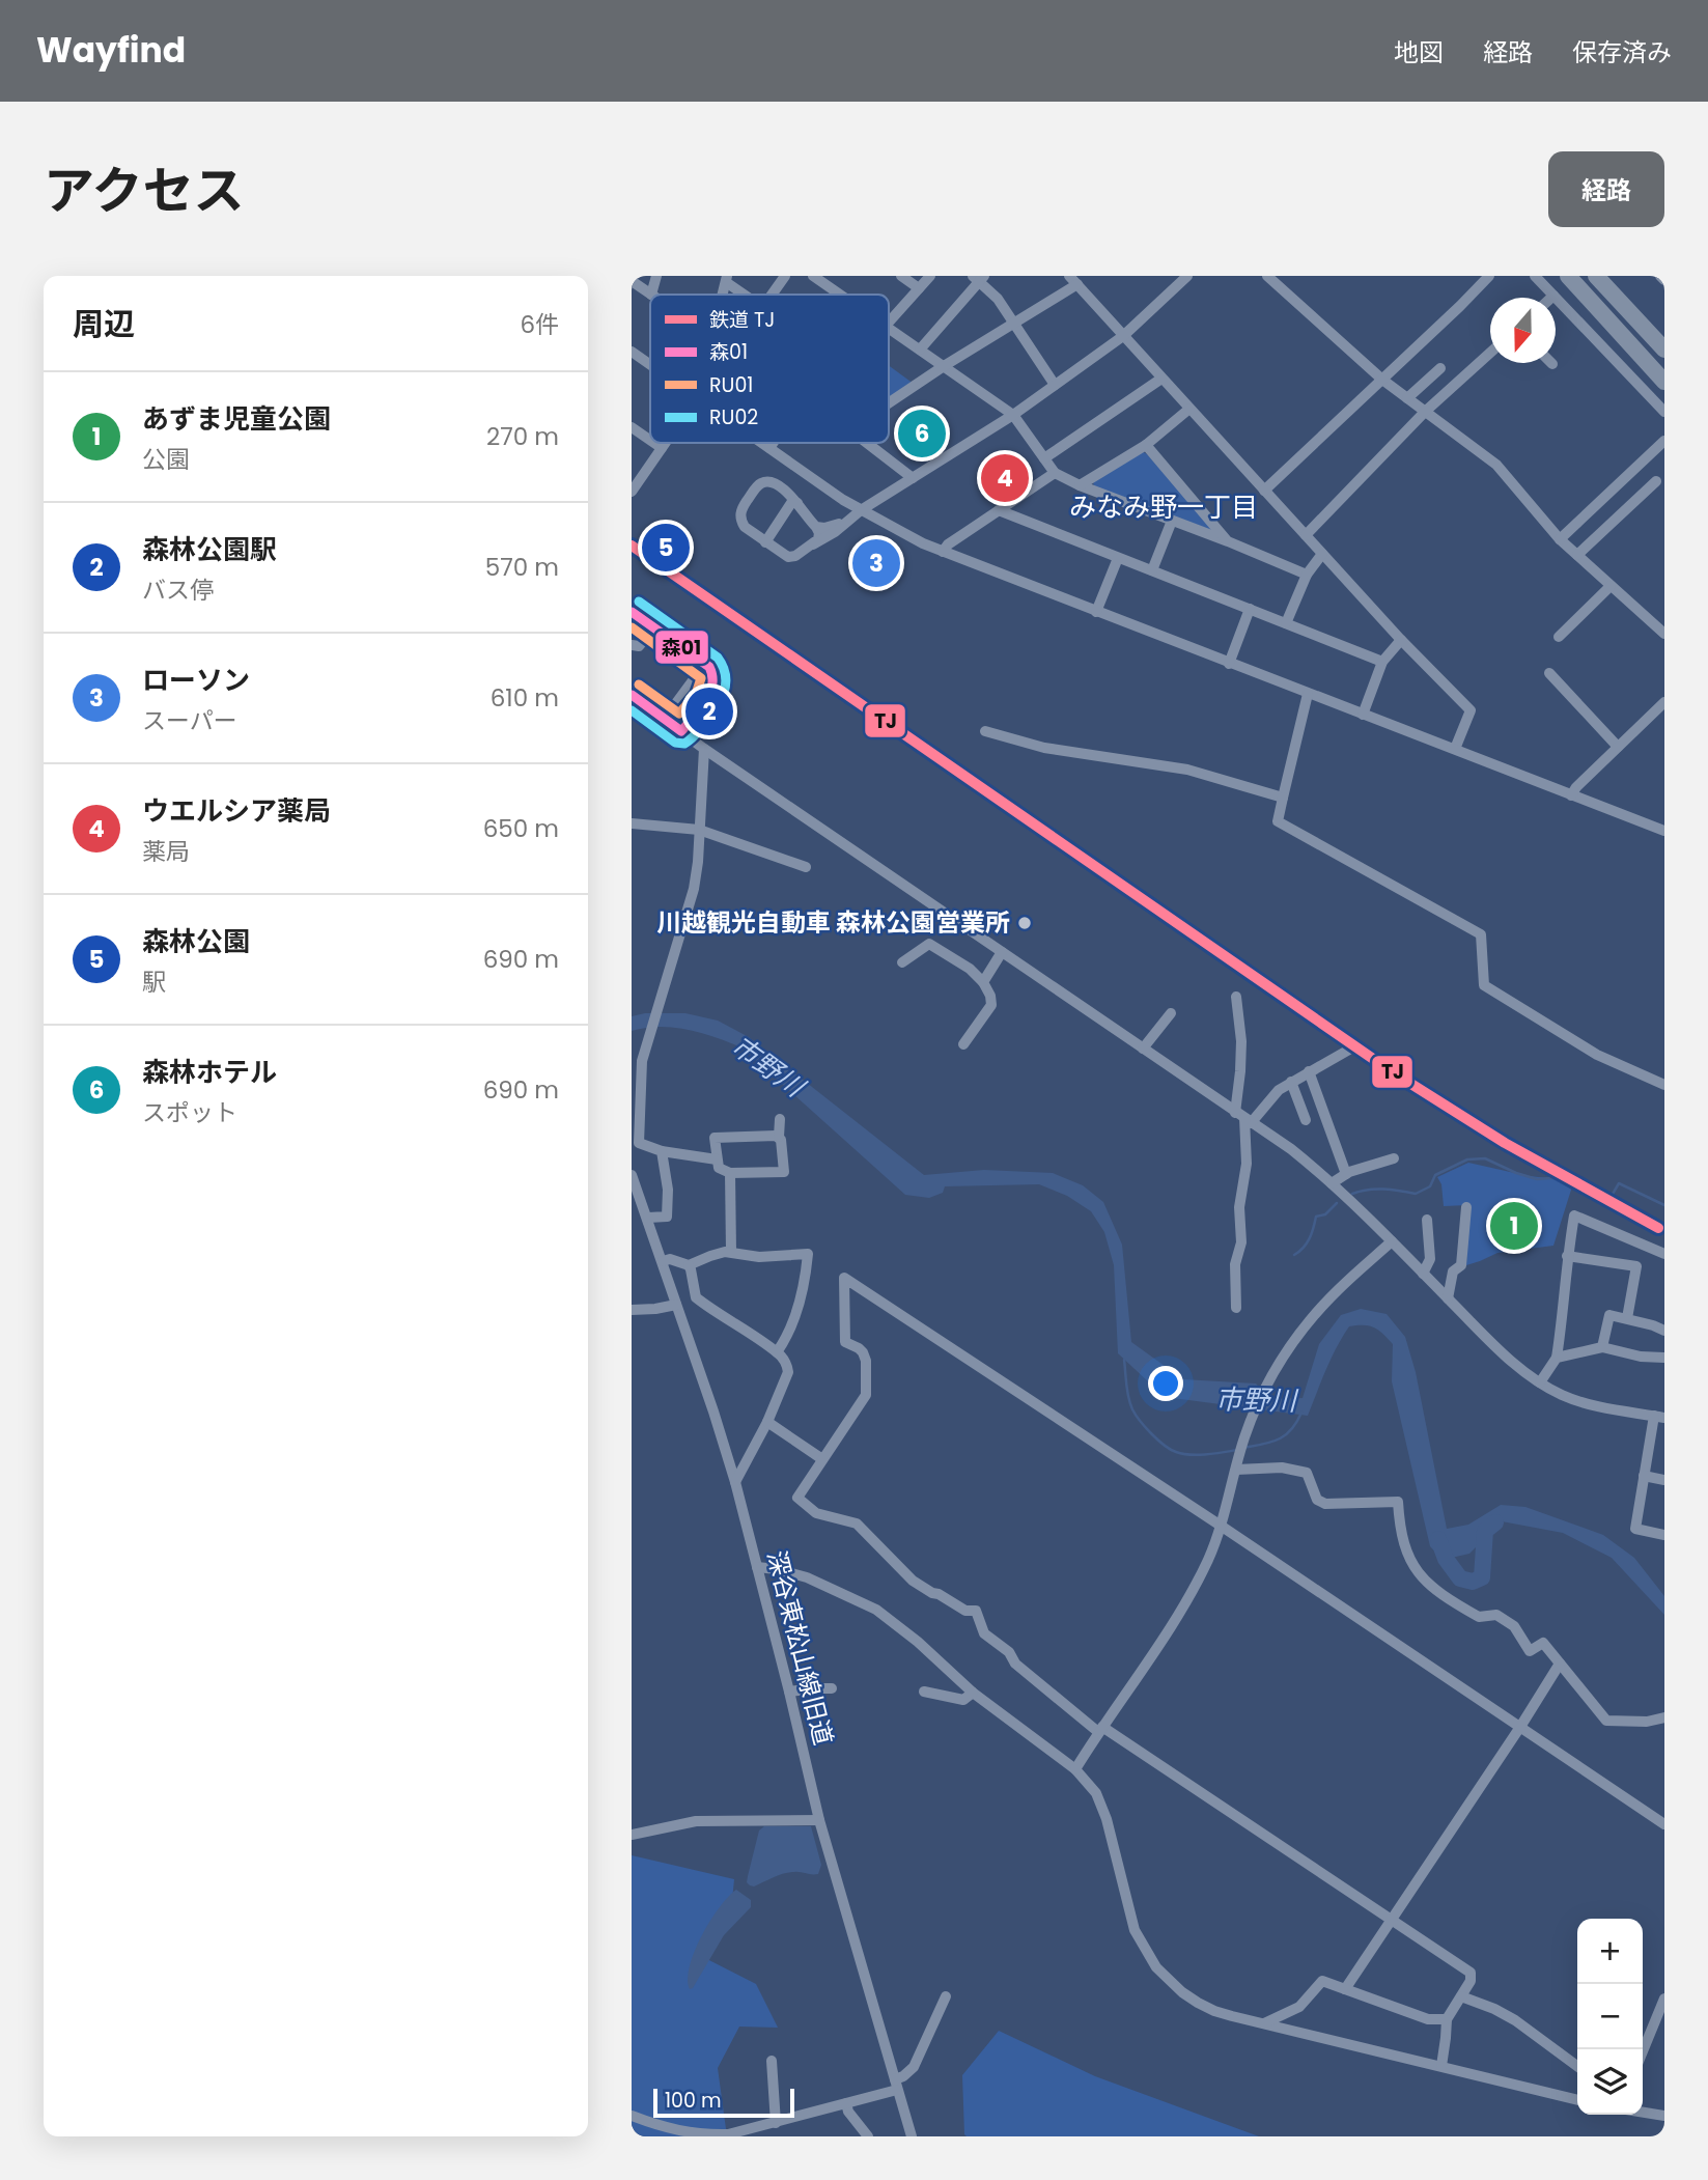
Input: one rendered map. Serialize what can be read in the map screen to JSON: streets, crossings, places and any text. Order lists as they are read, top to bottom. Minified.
{"streets":{"street":["深谷東松山線旧道"]},"districts":["みなみ野一丁目"],"water":["市野川"],"places":["川越観光自動車 森林公園営業所"],"lines":["rail line TJ","transit line RU02","transit line 森01","transit line RU01"],"legend":["鉄道 TJ","森01","RU01","RU02"],"scale_bar":"100 m","north":"bottom","page":{"header":"Wayfind","nav":["地図","経路","保存済み"],"title":"アクセス","buttons":"経路","heading":["周辺","6件"],"list":[{"mark":"1","name":"あずま児童公園","note":"公園","value":"270 m"},{"mark":"2","name":"森林公園駅","note":"バス停","value":"570 m"},{"mark":"3","name":"ローソン","note":"スーパー","value":"610 m"},{"mark":"4","name":"ウエルシア薬局","note":"薬局","value":"650 m"},{"mark":"5","name":"森林公園","note":"駅","value":"690 m"},{"mark":"6","name":"森林ホテル","note":"スポット","value":"690 m"}],"pins":["6","4","5","3","2","1"],"map_buttons":["+","−"],"scale":"100 m"}}
